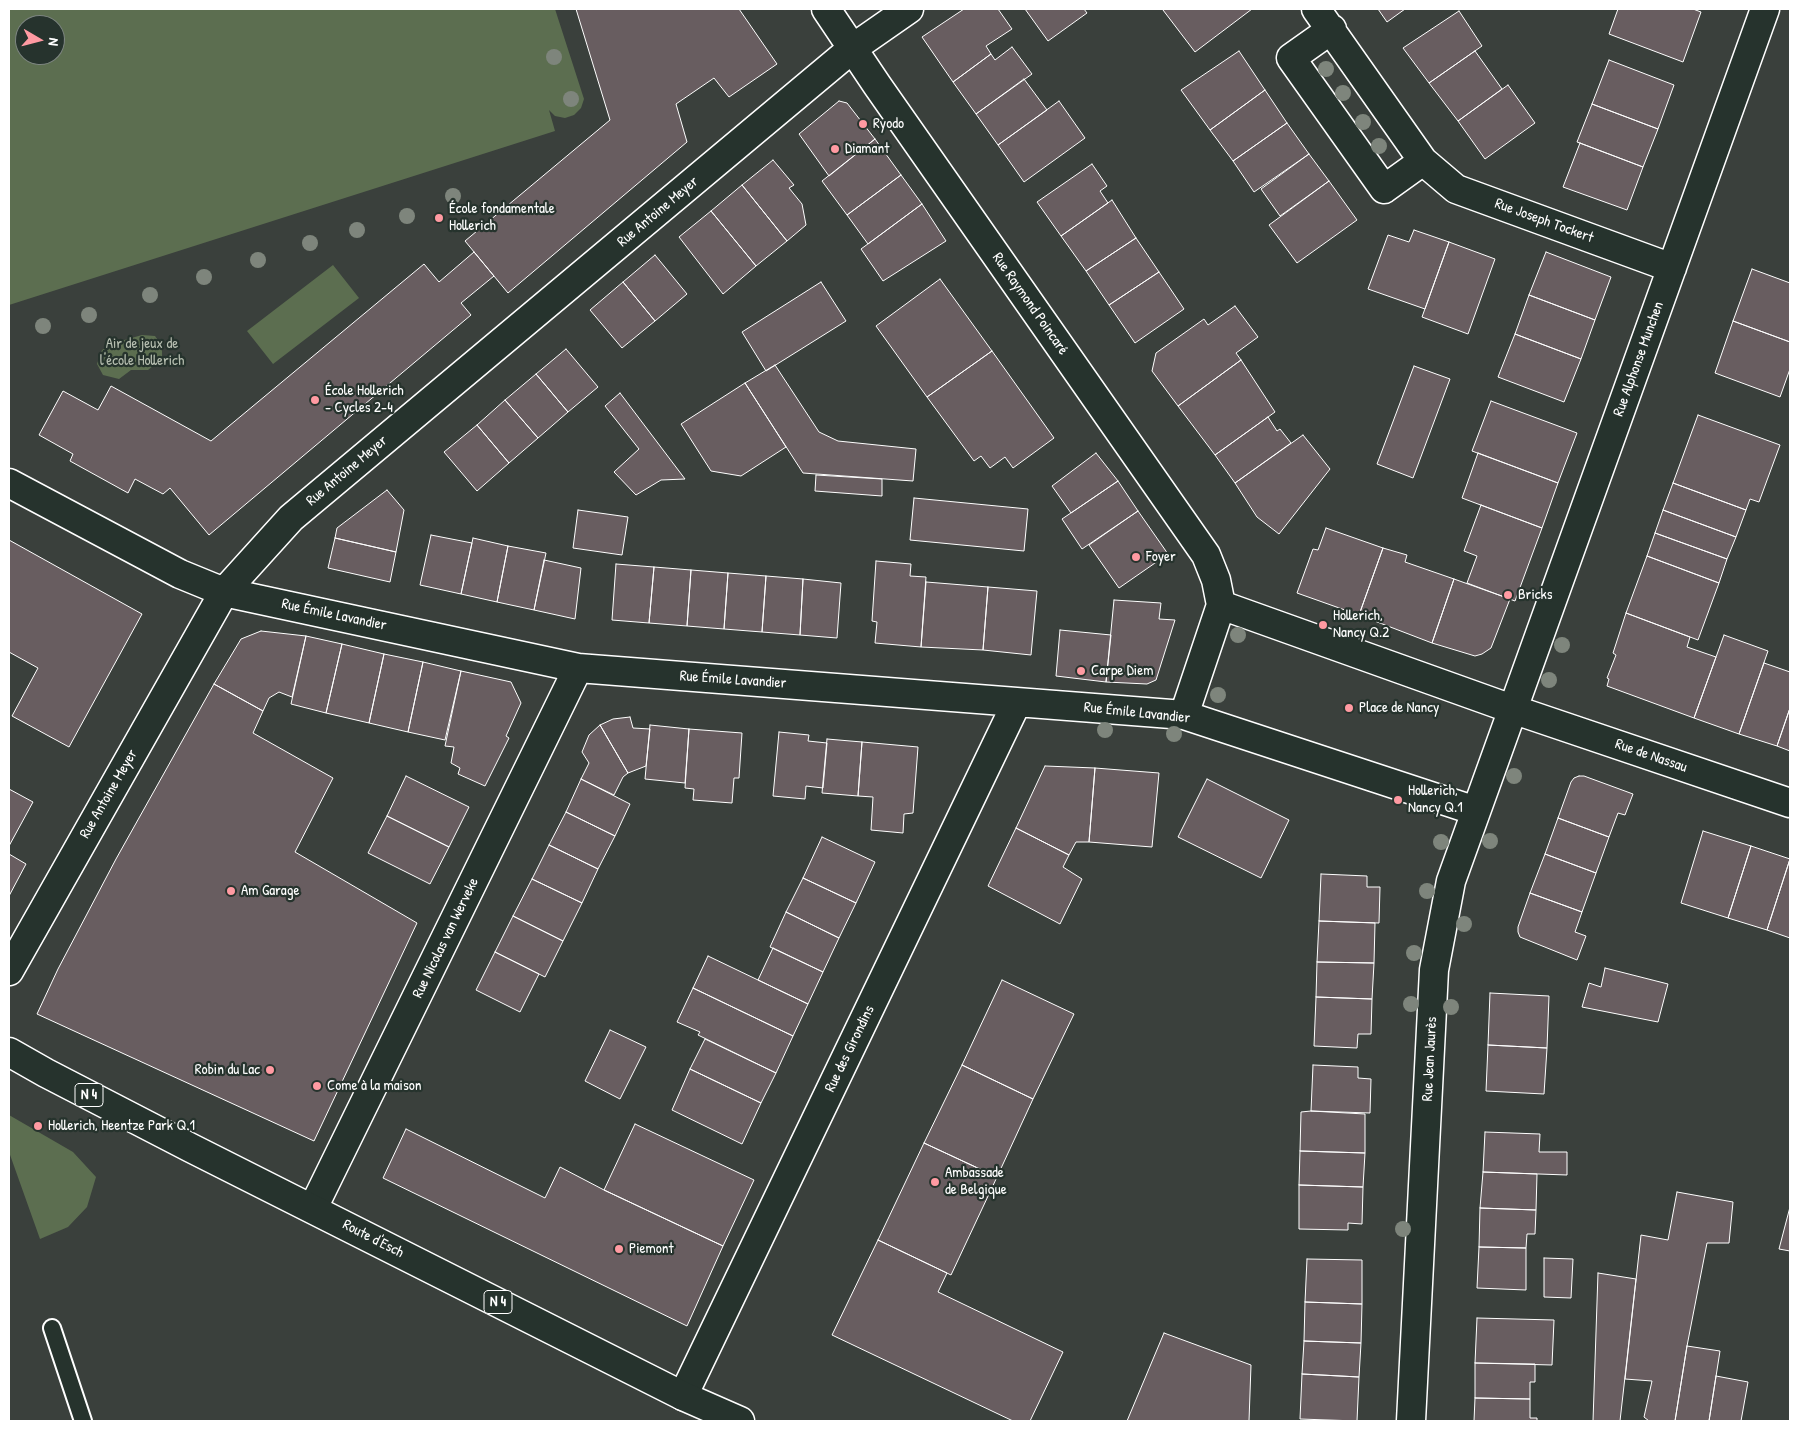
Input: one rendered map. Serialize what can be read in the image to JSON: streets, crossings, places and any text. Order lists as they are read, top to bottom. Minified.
{"streets":{"street":["Rue Antoine Meyer","Rue Joseph Tockert","Rue Raymond Poincaré","Rue Alphonse Munchen","Rue Émile Lavandier","Rue de Nassau","Rue Nicolas van Werveke","Rue des Girondins","Rue Jean Jaurès","N 4","Route d'Esch"]},"crossings":[["Rue Antoine Meyer","Rue Raymond Poincaré"],["Rue Antoine Meyer","Rue Émile Lavandier"],["Rue Joseph Tockert","Rue Alphonse Munchen"],["Rue Alphonse Munchen","Rue de Nassau"],["Rue Alphonse Munchen","Rue Jean Jaurès"],["Rue Émile Lavandier","Rue Nicolas van Werveke"],["Rue Émile Lavandier","Rue des Girondins"],["Rue Émile Lavandier","Rue Jean Jaurès"],["Rue de Nassau","Rue Jean Jaurès"],["Rue Nicolas van Werveke","Route d'Esch"],["Rue des Girondins","Route d'Esch"]],"parks":["Air de jeux de l'école Hollerich"],"places":["Ryodo","Diamant","École fondamentale Hollerich","École Hollerich - Cycles 2-4","Foyer","Bricks","Hollerich, Nancy Q.2","Carpe Diem","Place de Nancy","Hollerich, Nancy Q.1","Am Garage","Robin du Lac","Come à la maison","Hollerich, Heentze Park Q.1","Ambassade de Belgique","Piemont"],"north":"right"}
